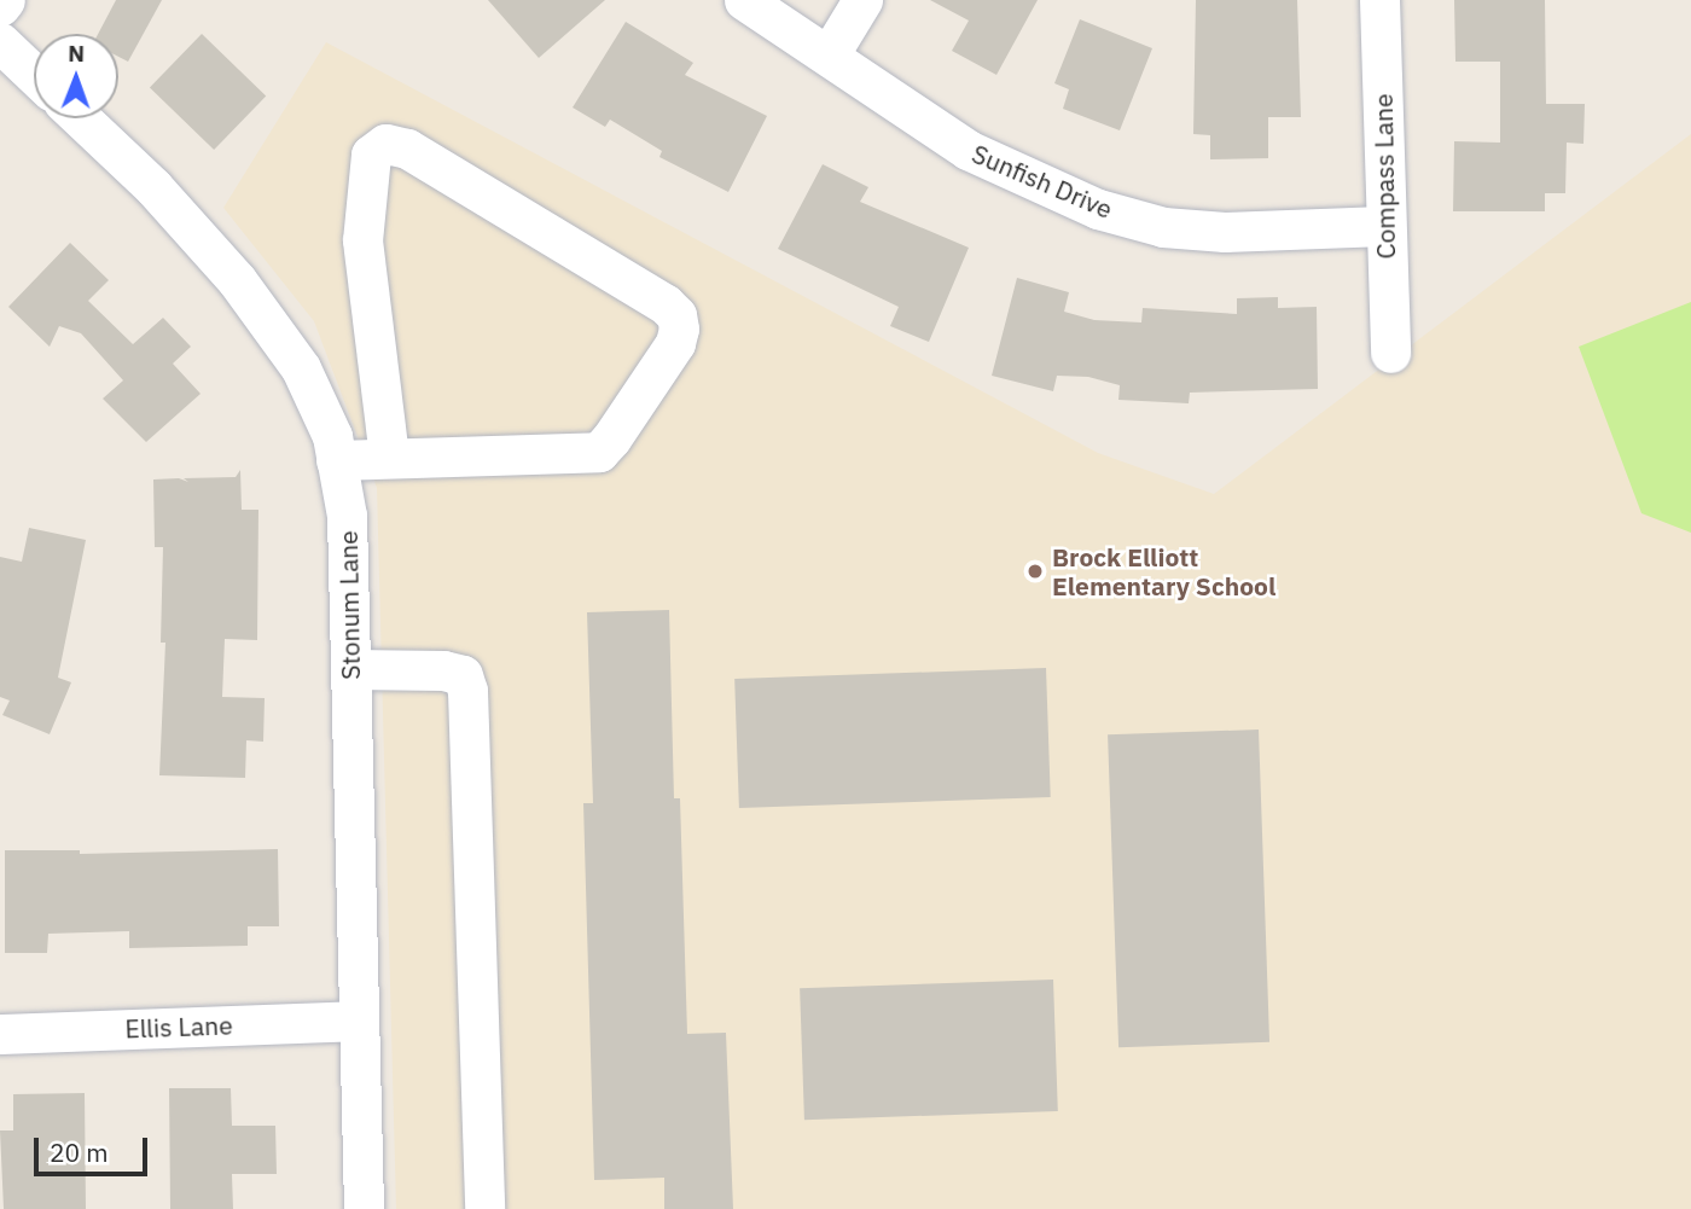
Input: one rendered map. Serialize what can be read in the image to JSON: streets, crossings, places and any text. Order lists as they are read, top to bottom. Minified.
{"streets":{"street":["Compass Lane","Sunfish Drive","Stonum Lane","Ellis Lane"]},"crossings":[["Compass Lane","Sunfish Drive"],["Stonum Lane","Ellis Lane"]],"places":["Brock Elliott Elementary School"],"scale_bar":"20 m","north":"top"}
